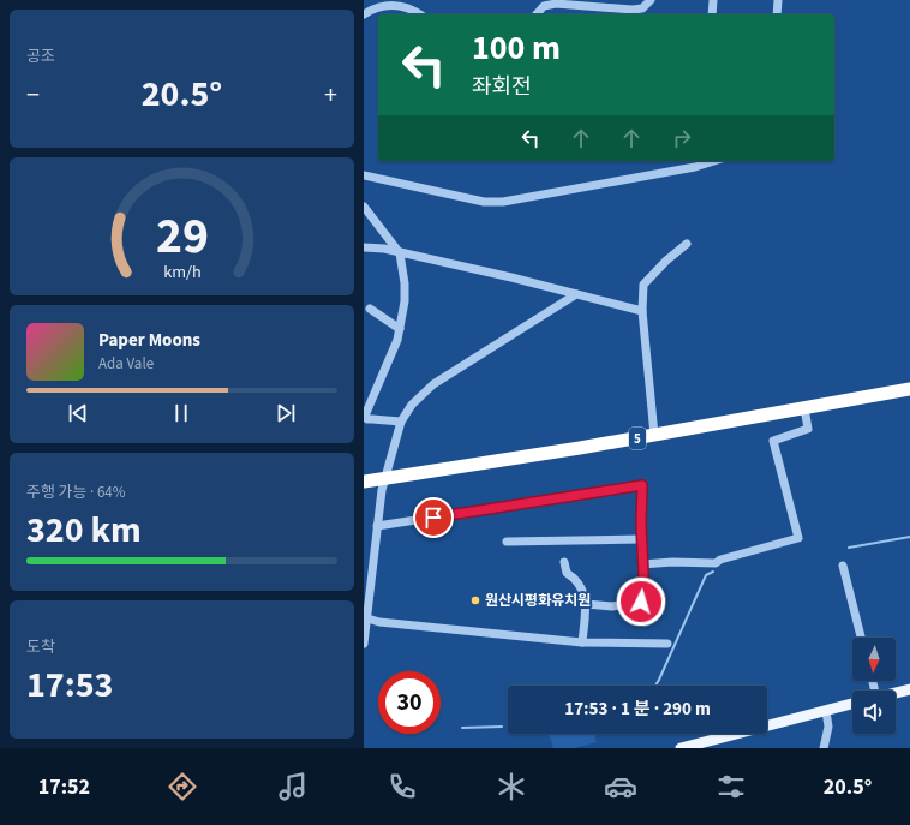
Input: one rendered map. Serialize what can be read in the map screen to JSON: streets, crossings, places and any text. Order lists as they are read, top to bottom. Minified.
{"streets":{"highway":["5"]},"places":["원산시평화유치원"],"north":"bottom","page":{"tile":["공조",["주행 가능 · 64%","320 km"],["도착","17:53"]],"turn":["100 m","좌회전"],"heat":["−","20.5°","+"],"song":["Paper Moons","Ada Vale"],"limit":"30","trip":"17:53 · 1 분 · 290 m","tabs":["17:52","20.5°"],"gauge":["29","km/h"]}}
